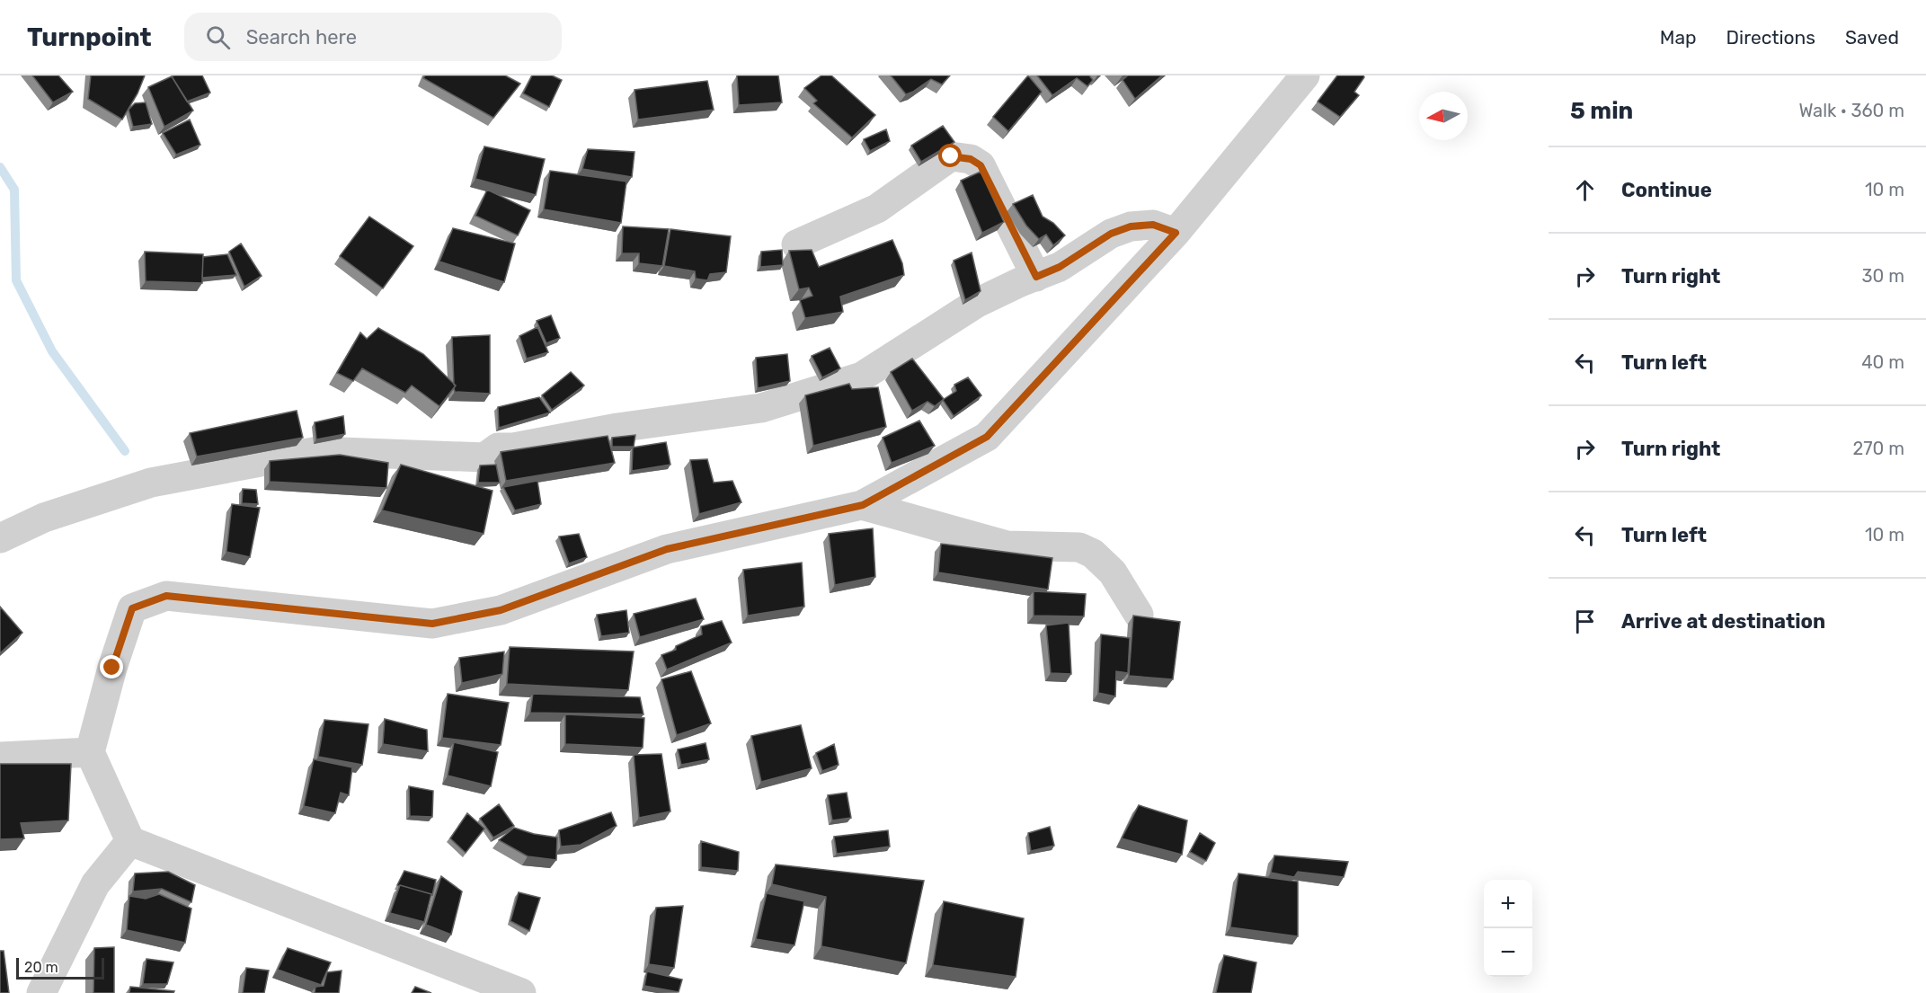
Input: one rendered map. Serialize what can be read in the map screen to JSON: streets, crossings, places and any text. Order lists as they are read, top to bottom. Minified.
{"scale_bar":"20 m","north":"left","page":{"header":"Turnpoint","search":"Search here","nav":["Map","Directions","Saved"],"heading":["5 min","Walk · 360 m"],"list":[["Continue","10 m"],["Turn right","30 m"],["Turn left","40 m"],["Turn right","270 m"],["Turn left","10 m"],"Arrive at destination"],"map_buttons":["+","−"],"scale":"20 m"}}
